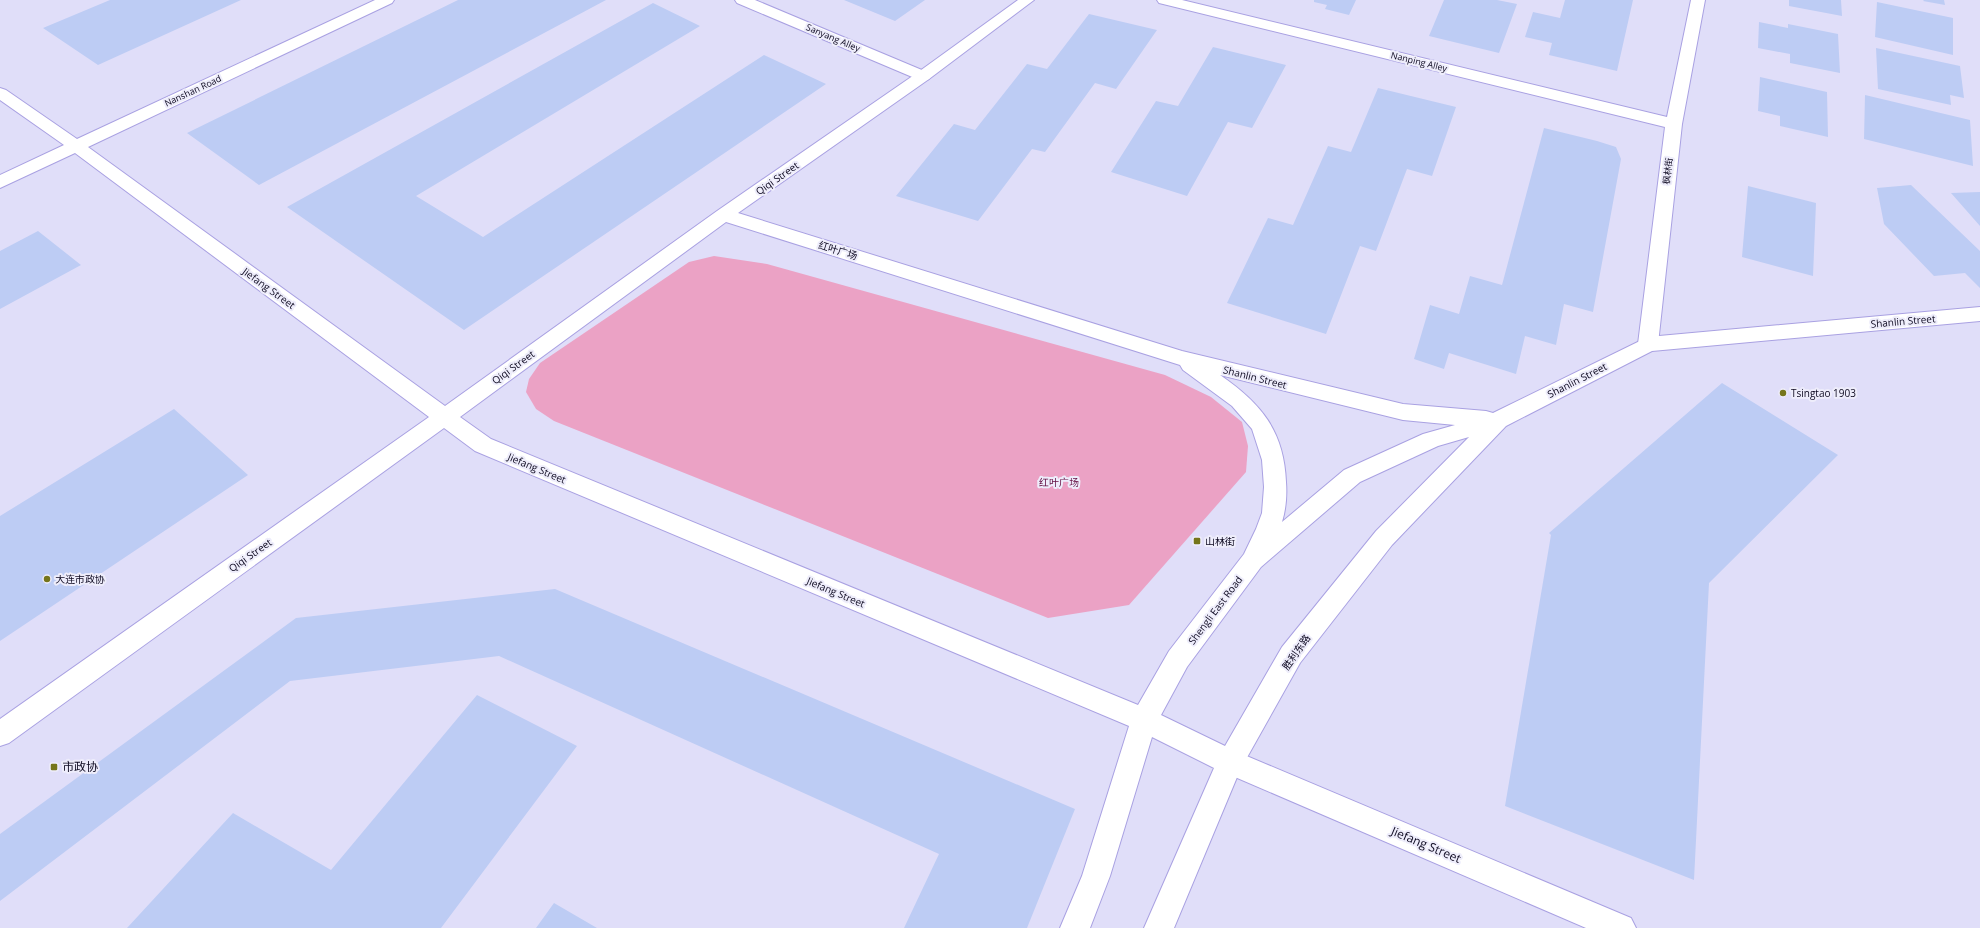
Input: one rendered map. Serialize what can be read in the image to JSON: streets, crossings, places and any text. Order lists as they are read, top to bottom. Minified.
{"streets":{"street":["Sanyang Alley","Nanping Alley","Nanshan Road","枫林街","Qiqi Street","红叶广场","Jiefang Street","Shanlin Street","Shengli East Road","胜利东路"]},"crossings":[["Sanyang Alley","Qiqi Street"],["Nanping Alley","枫林街"],["Nanshan Road","Jiefang Street"],["枫林街","Shanlin Street"],["Qiqi Street","红叶广场"],["Qiqi Street","Jiefang Street"],["红叶广场","Shanlin Street"],["Jiefang Street","Shengli East Road"],["Jiefang Street","胜利东路"],["Shanlin Street","Shengli East Road"],["Shanlin Street","胜利东路"],["Shengli East Road","胜利东路"]],"parks":["红叶广场"],"places":{"other":["Tsingtao 1903","大连市政协"],"transit":["山林街","市政协"]}}
